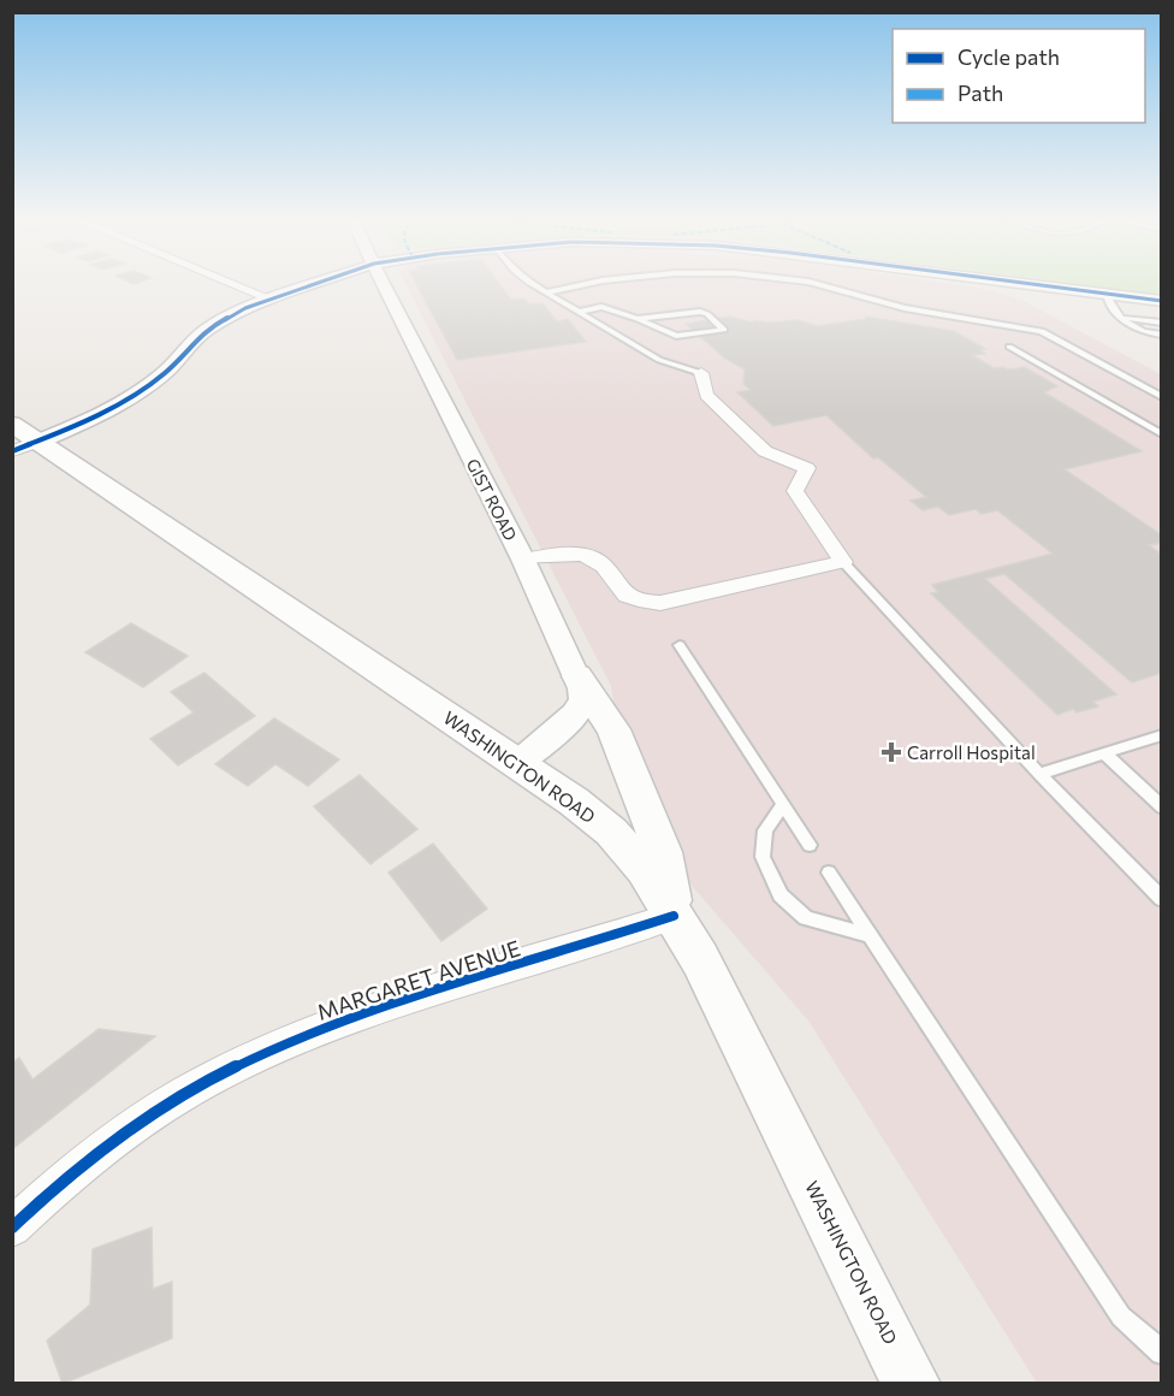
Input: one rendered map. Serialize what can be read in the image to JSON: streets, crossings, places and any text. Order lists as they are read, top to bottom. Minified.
{"streets":{"main road":["WASHINGTON ROAD"],"street":["GIST ROAD","MARGARET AVENUE"]},"crossings":[["GIST ROAD","WASHINGTON ROAD"],["WASHINGTON ROAD","MARGARET AVENUE"]],"places":{"health":["Carroll Hospital"]},"legend":["Cycle path","Path"]}
